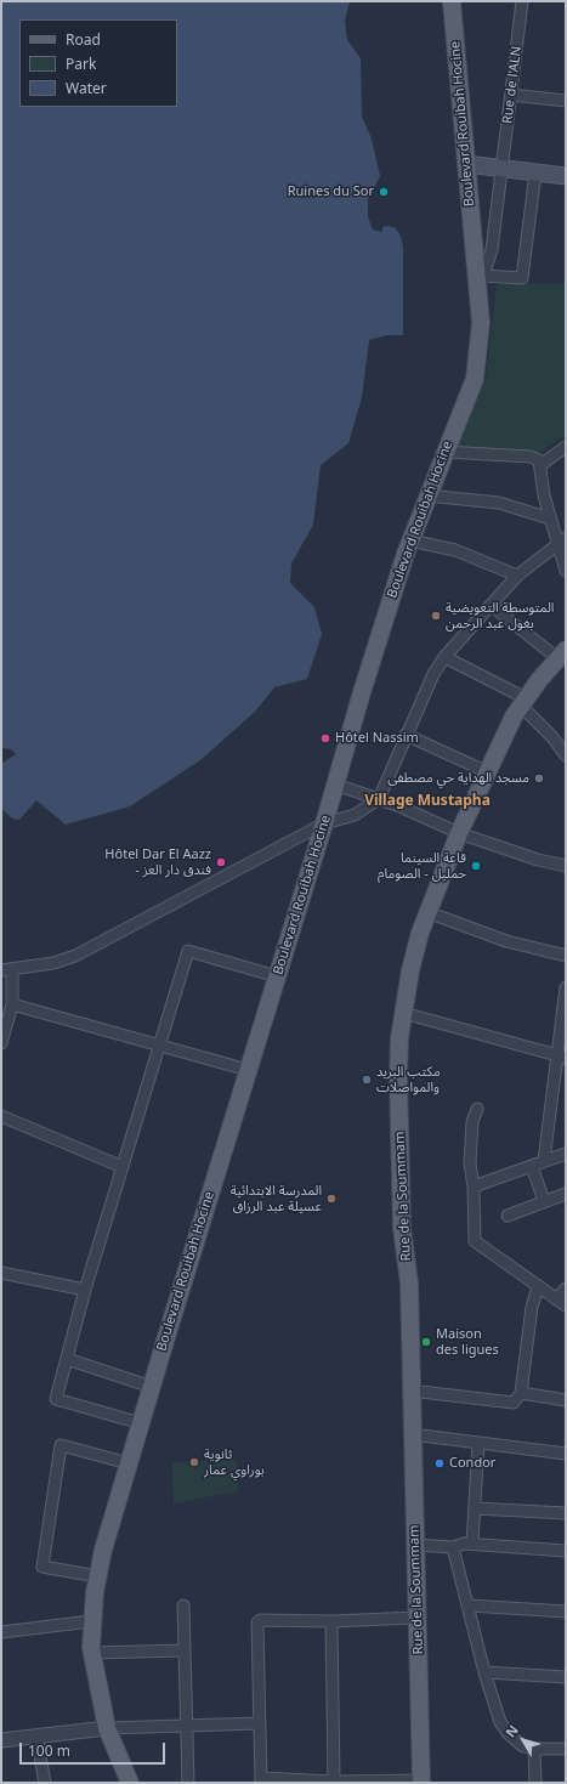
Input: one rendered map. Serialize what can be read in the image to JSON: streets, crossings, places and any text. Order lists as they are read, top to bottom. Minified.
{"streets":{"main road":["Boulevard Rouibah Hocine","Rue de la Soummam"],"street":["Rue de l'ALN"]},"crossings":[["Rue de l'ALN","Boulevard Rouibah Hocine"]],"districts":["Village Mustapha"],"places":["Ruines du Sor","المتوسطة التعويضية بغول عبد الرحمن","Hôtel Nassim","مسجد الهداية حي مصطفى","Hôtel Dar El Aazz - فندق دار العز","قاعة السينما حمليل - الصومام","مكتب البريد والمواصلات","المدرسة الابتدائية عسيلة عبد الرزاق","Maison des ligues","ثانوية بوراوي عمار","Condor"],"legend":["Road","Park","Water"],"scale_bar":"100 m","north":"top left"}
